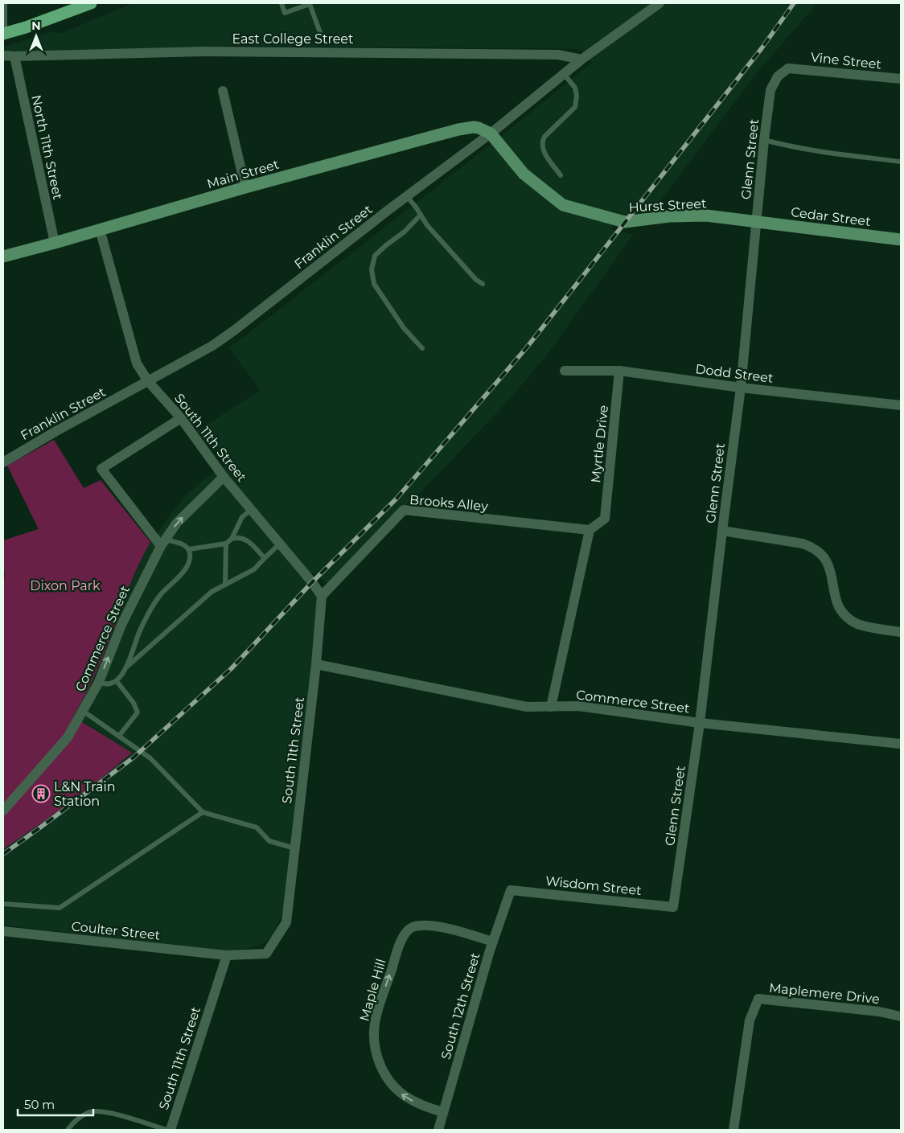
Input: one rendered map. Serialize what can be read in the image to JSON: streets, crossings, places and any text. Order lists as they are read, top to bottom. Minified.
{"streets":{"street":["East College Street","Vine Street","North 11th Street","Glenn Street","Main Street","Hurst Street","Cedar Street","Franklin Street","Dodd Street","South 11th Street","Myrtle Drive","Brooks Alley","Commerce Street","Wisdom Street","Coulter Street","Maple Hill","Maplemere Drive","South 12th Street"]},"crossings":[["East College Street","North 11th Street"],["East College Street","Franklin Street"],["Vine Street","Glenn Street"],["North 11th Street","Main Street"],["Glenn Street","Hurst Street"],["Glenn Street","Cedar Street"],["Glenn Street","Dodd Street"],["Glenn Street","Commerce Street"],["Glenn Street","Wisdom Street"],["Main Street","Hurst Street"],["Main Street","Franklin Street"],["Hurst Street","Cedar Street"],["Hurst Street","Franklin Street"],["Franklin Street","South 11th Street"],["Dodd Street","Myrtle Drive"],["South 11th Street","Brooks Alley"],["South 11th Street","Commerce Street"],["South 11th Street","Coulter Street"],["Myrtle Drive","Brooks Alley"],["Wisdom Street","South 12th Street"],["Maple Hill","South 12th Street"]],"parks":["Dixon Park"],"places":{"building":["L&N Train Station"]},"scale_bar":"50 m","north":"top"}
